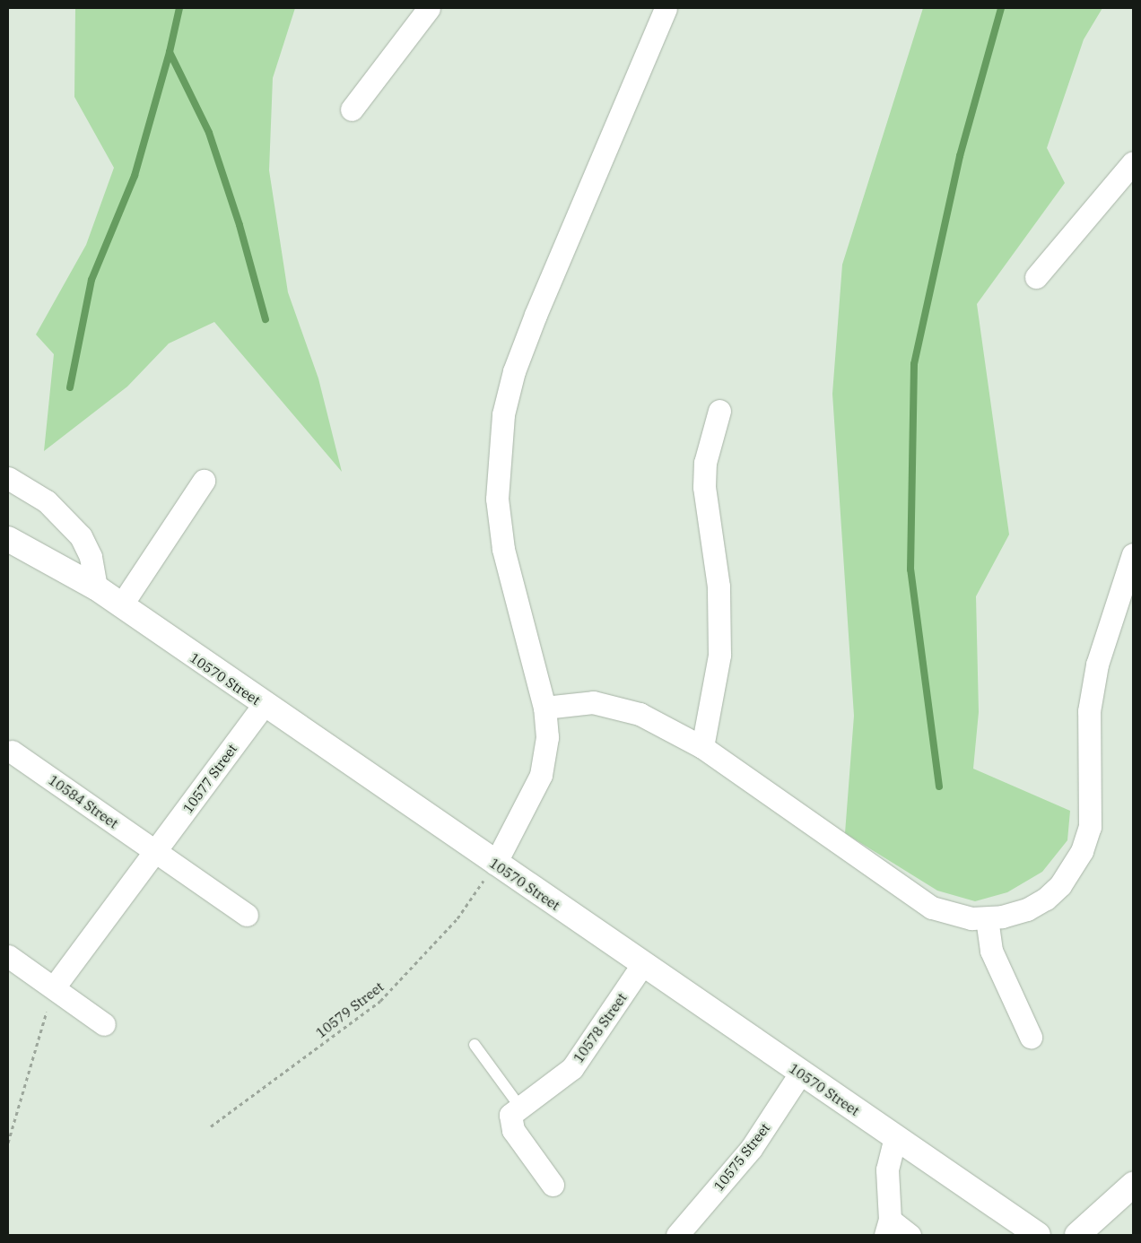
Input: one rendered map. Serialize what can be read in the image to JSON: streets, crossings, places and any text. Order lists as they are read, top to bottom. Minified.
{"streets":{"street":["10570 Street","10577 Street","10584 Street","10578 Street","10575 Street"],"path":["10579 Street"]},"crossings":[["10570 Street","10577 Street"],["10570 Street","10579 Street"],["10570 Street","10578 Street"],["10570 Street","10575 Street"],["10577 Street","10584 Street"]]}
